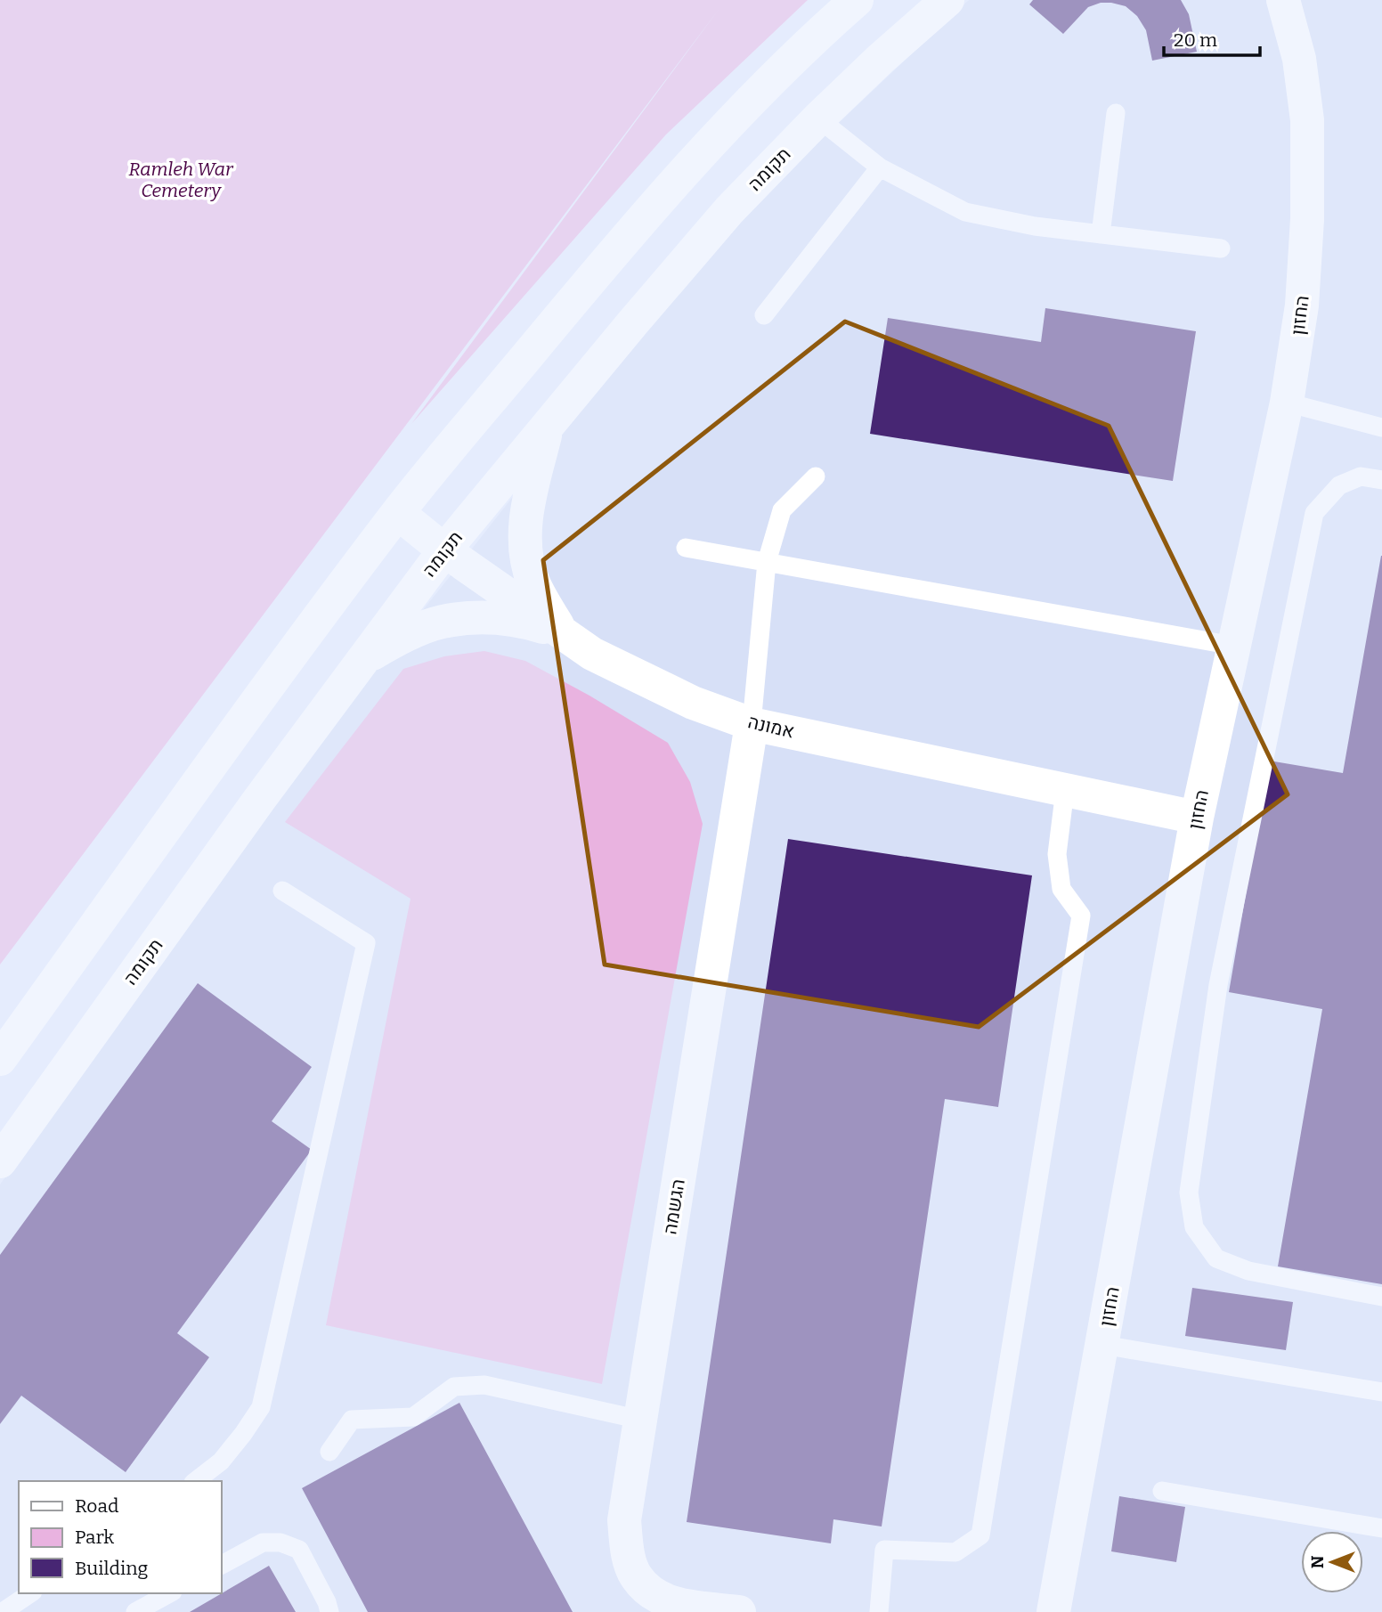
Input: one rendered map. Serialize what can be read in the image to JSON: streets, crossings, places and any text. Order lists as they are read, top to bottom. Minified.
{"streets":{"street":["תקומה","החזון","אמונה","הגשמה"]},"crossings":[["תקומה","אמונה"],["החזון","אמונה"],["אמונה","הגשמה"]],"parks":["Ramleh War Cemetery"],"legend":["Road","Park","Building"],"scale_bar":"20 m","north":"left"}
